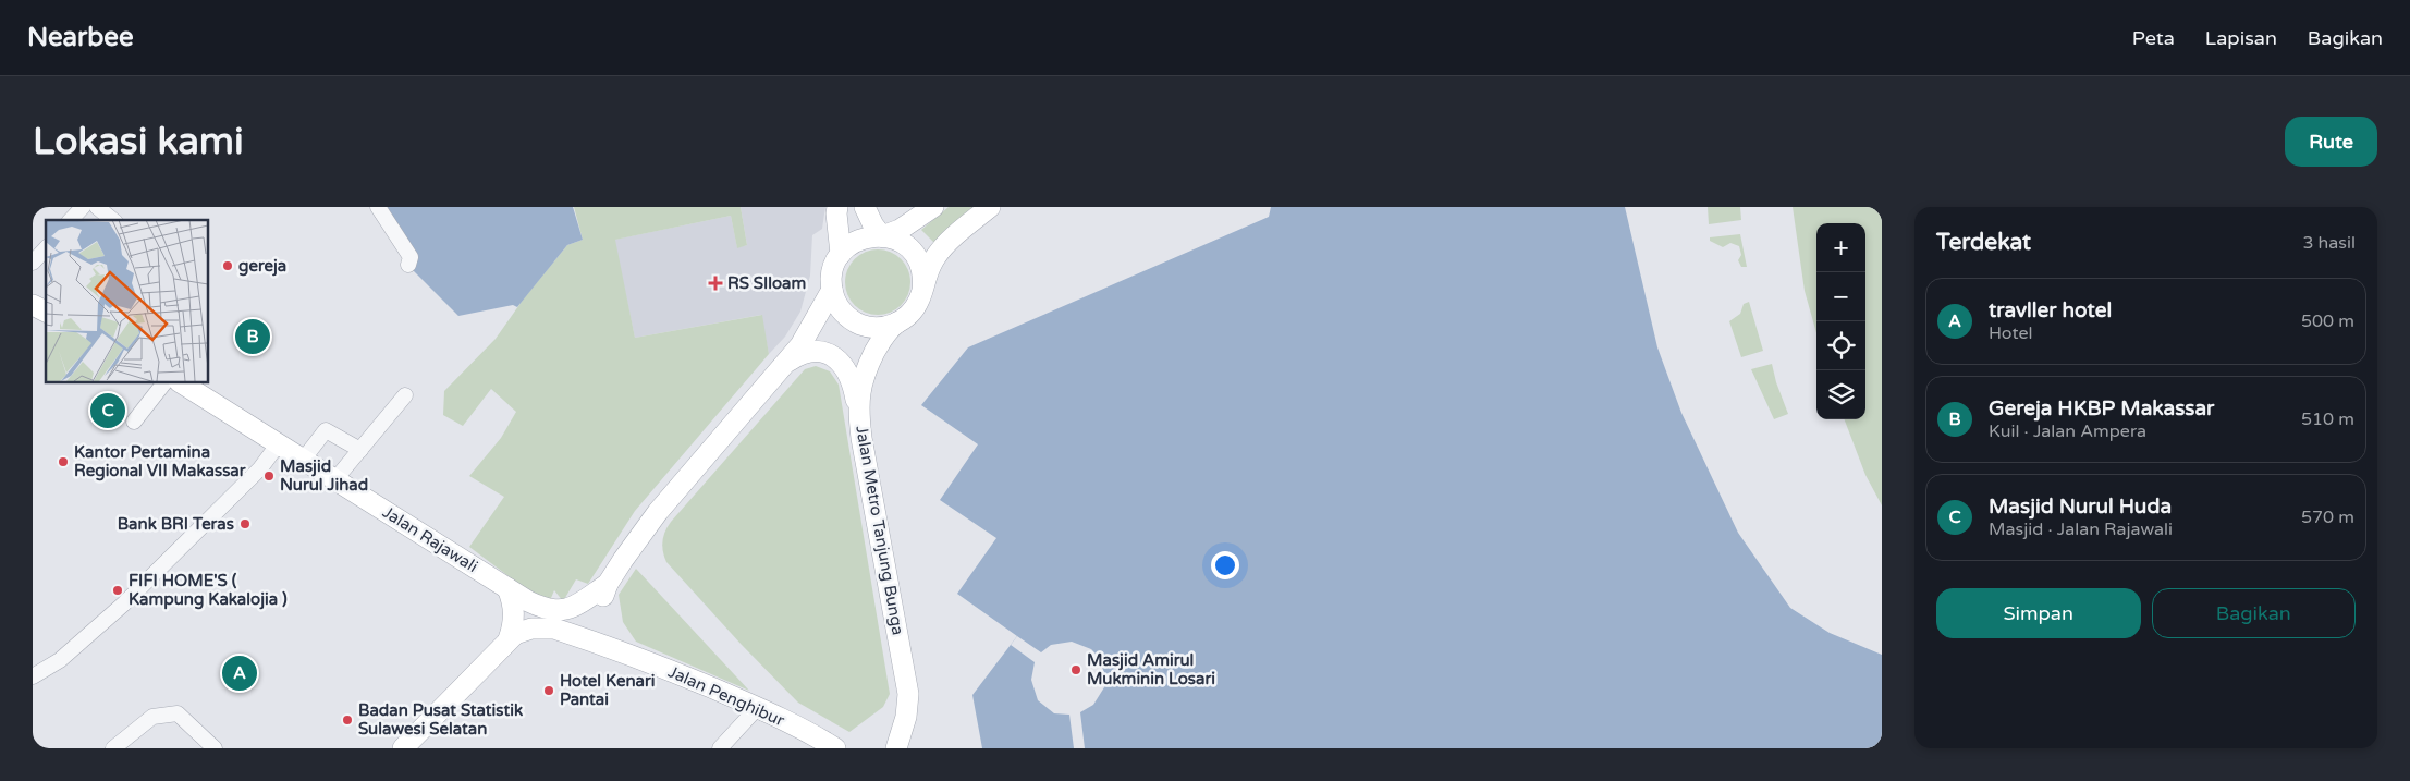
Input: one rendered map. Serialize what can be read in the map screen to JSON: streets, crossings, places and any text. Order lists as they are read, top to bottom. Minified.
{"streets":{"main road":["Jalan Metro Tanjung Bunga","Jalan Rajawali","Jalan Penghibur"]},"places":{"other":["gereja","Kantor Pertamina Regional VII Makassar","Masjid Nurul Jihad","Bank BRI Teras","FIFI HOME'S ( Kampung Kakalojia )","Masjid Amirul Mukminin Losari","Hotel Kenari Pantai","Badan Pusat Statistik Sulawesi Selatan"],"health":["RS SIloam"]},"page":{"header":"Nearbee","nav":["Peta","Lapisan","Bagikan"],"buttons":["Rute",["Simpan","Bagikan"]],"title":"Lokasi kami","heading":["Terdekat","3 hasil"],"map_buttons":["+","−"],"list":[{"mark":"A","name":"travller hotel","note":"Hotel","value":"500 m"},{"mark":"B","name":"Gereja HKBP Makassar","note":"Kuil · Jalan Ampera","value":"510 m"},{"mark":"C","name":"Masjid Nurul Huda","note":"Masjid · Jalan Rajawali","value":"570 m"}],"pins":["B","C","A"]}}
